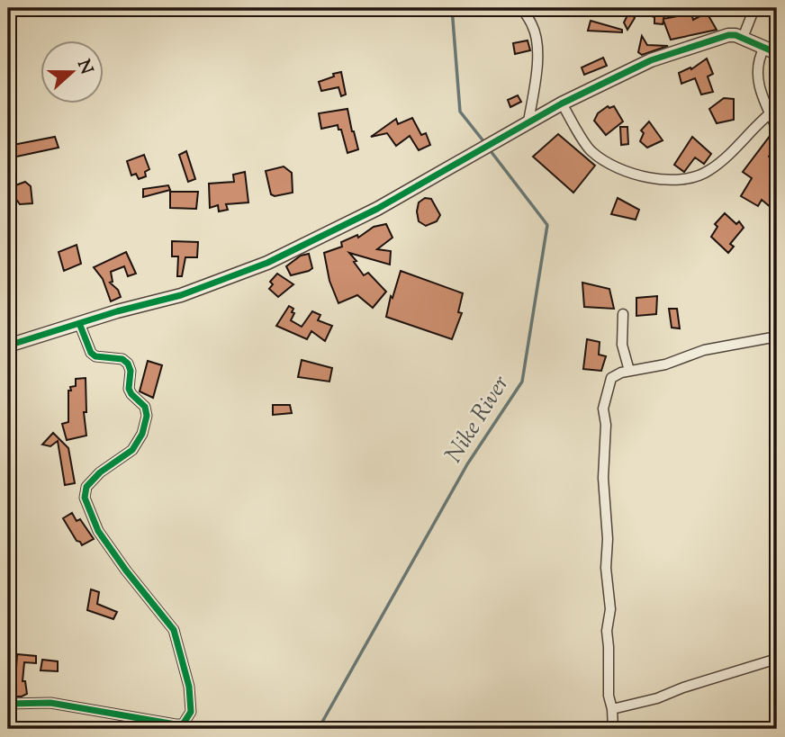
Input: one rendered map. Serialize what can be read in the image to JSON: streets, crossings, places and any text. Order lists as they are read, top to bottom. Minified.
{"water":["Nike River"],"north":"right"}
